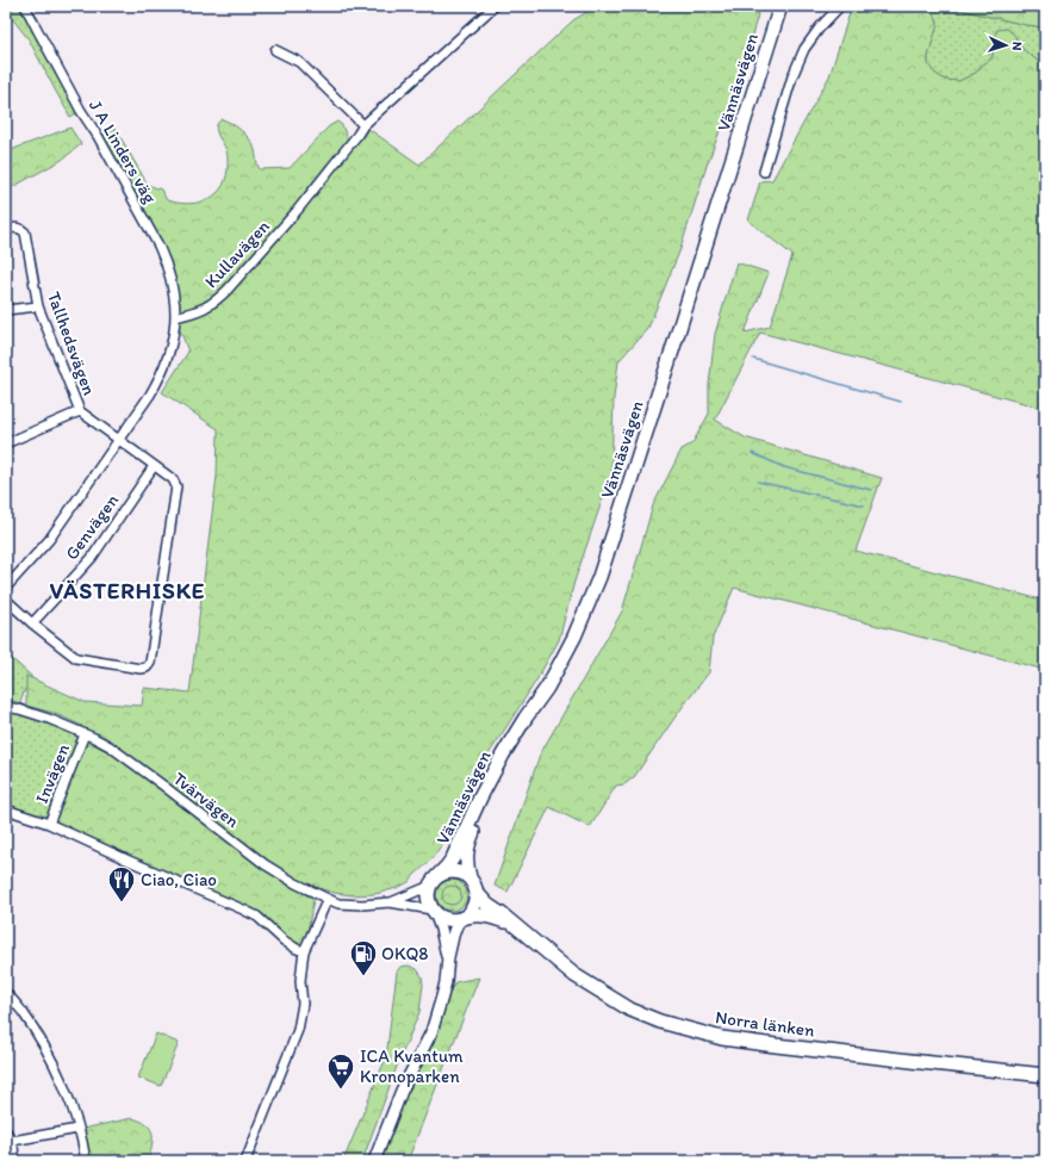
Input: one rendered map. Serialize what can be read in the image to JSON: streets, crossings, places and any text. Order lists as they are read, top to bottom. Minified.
{"streets":{"highway":["Vännäsvägen","Norra länken"],"street":["J A Linders väg","Kullavägen","Tallhedsvägen","Genvägen","Invägen","Tvärvägen"]},"crossings":[["Vännäsvägen","Tvärvägen"],["Vännäsvägen","Norra länken"],["J A Linders väg","Kullavägen"],["Tallhedsvägen","Genvägen"],["Invägen","Tvärvägen"],["Tvärvägen","Norra länken"]],"districts":["VÄSTERHISKE"],"places":{"restaurant":["Ciao, Ciao"],"fuel station":["OKQ8"],"supermarket":["ICA Kvantum Kronoparken"]},"north":"right"}
